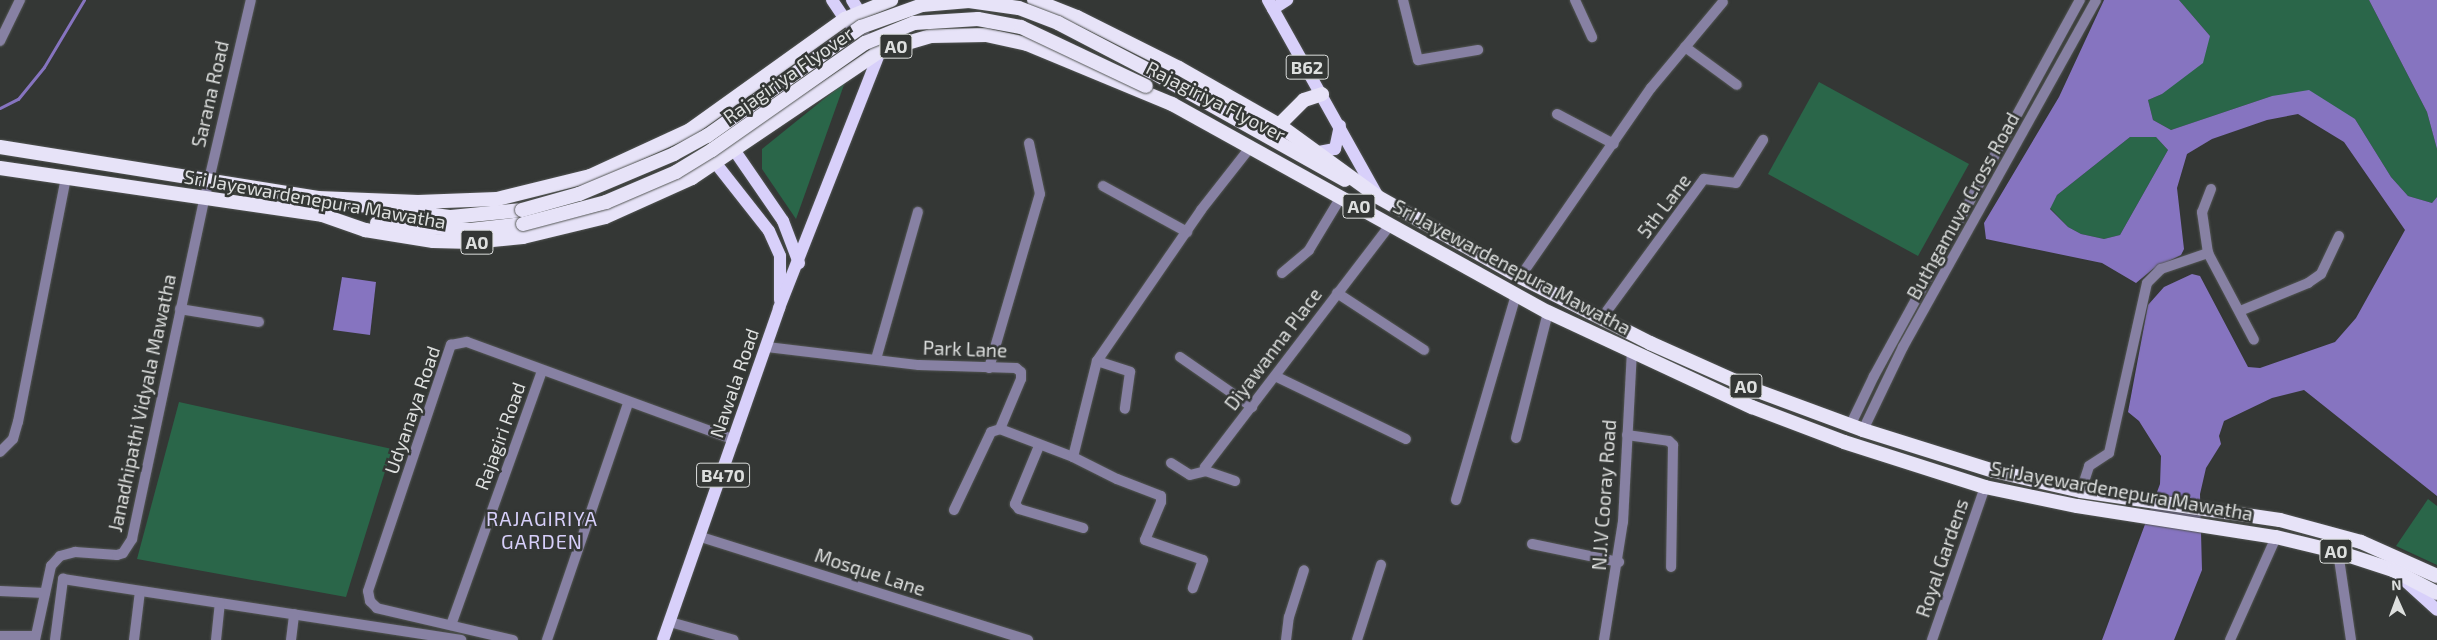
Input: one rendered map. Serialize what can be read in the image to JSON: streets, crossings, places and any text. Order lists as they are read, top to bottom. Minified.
{"streets":{"highway":["A0","Rajagiriya Flyover","Sri Jayewardenepura Mawatha"],"main road":["B62","Nawala Road","B470"],"street":["Sarana Road","5th Lane","Buthgamuva Cross Road","Park Lane","Diyawanna Place","Janadhipathi Vidyala Mawatha","Udyanaya Road","Rajagiri Road","N.J.V Cooray Road","Royal Gardens","Mosque Lane"]},"crossings":[["B62","Rajagiriya Flyover"],["B62","Sri Jayewardenepura Mawatha"],["Rajagiriya Flyover","Sri Jayewardenepura Mawatha"],["Rajagiriya Flyover","Diyawanna Place"],["Sarana Road","Sri Jayewardenepura Mawatha"],["Sarana Road","Janadhipathi Vidyala Mawatha"],["Sri Jayewardenepura Mawatha","5th Lane"],["Sri Jayewardenepura Mawatha","Buthgamuva Cross Road"],["Sri Jayewardenepura Mawatha","Diyawanna Place"],["Sri Jayewardenepura Mawatha","Nawala Road"],["Sri Jayewardenepura Mawatha","Janadhipathi Vidyala Mawatha"],["Sri Jayewardenepura Mawatha","N.J.V Cooray Road"],["Sri Jayewardenepura Mawatha","Royal Gardens"],["Park Lane","Nawala Road"],["Nawala Road","Udyanaya Road"],["Nawala Road","Mosque Lane"],["Udyanaya Road","Rajagiri Road"]],"districts":["RAJAGIRIYA GARDEN"],"north":"top"}
